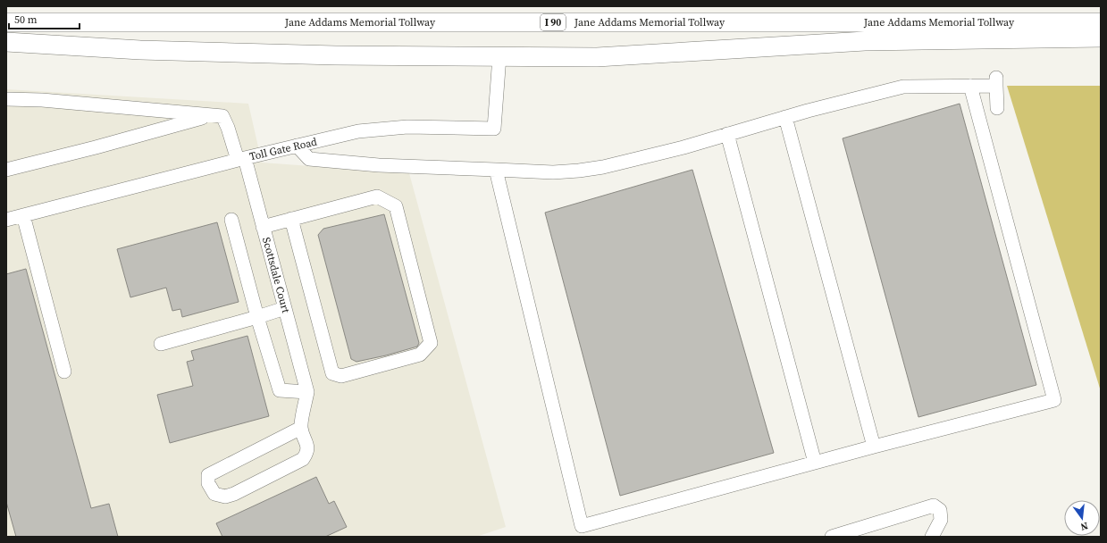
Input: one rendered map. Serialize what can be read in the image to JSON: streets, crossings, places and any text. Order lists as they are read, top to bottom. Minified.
{"streets":{"highway":["Jane Addams Memorial Tollway","I 90"],"street":["Toll Gate Road","Scottsdale Court"]},"crossings":[["Toll Gate Road","Scottsdale Court"]],"scale_bar":"50 m","north":"bottom"}
